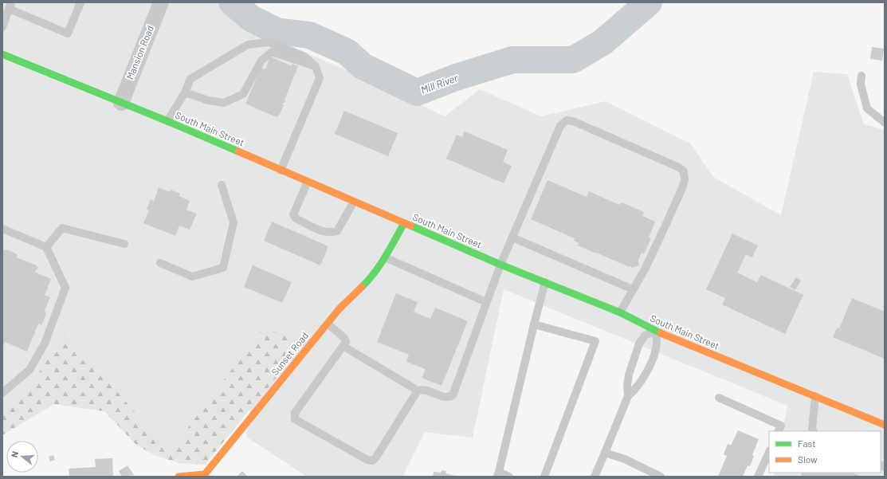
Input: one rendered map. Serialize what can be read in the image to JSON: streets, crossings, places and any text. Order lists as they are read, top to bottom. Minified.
{"streets":{"main road":["South Main Street","Sunset Road"],"street":["Mansion Road"]},"crossings":[["Mansion Road","South Main Street"],["South Main Street","Sunset Road"]],"water":["Mill River"],"legend":["Fast","Slow"],"north":"left"}
